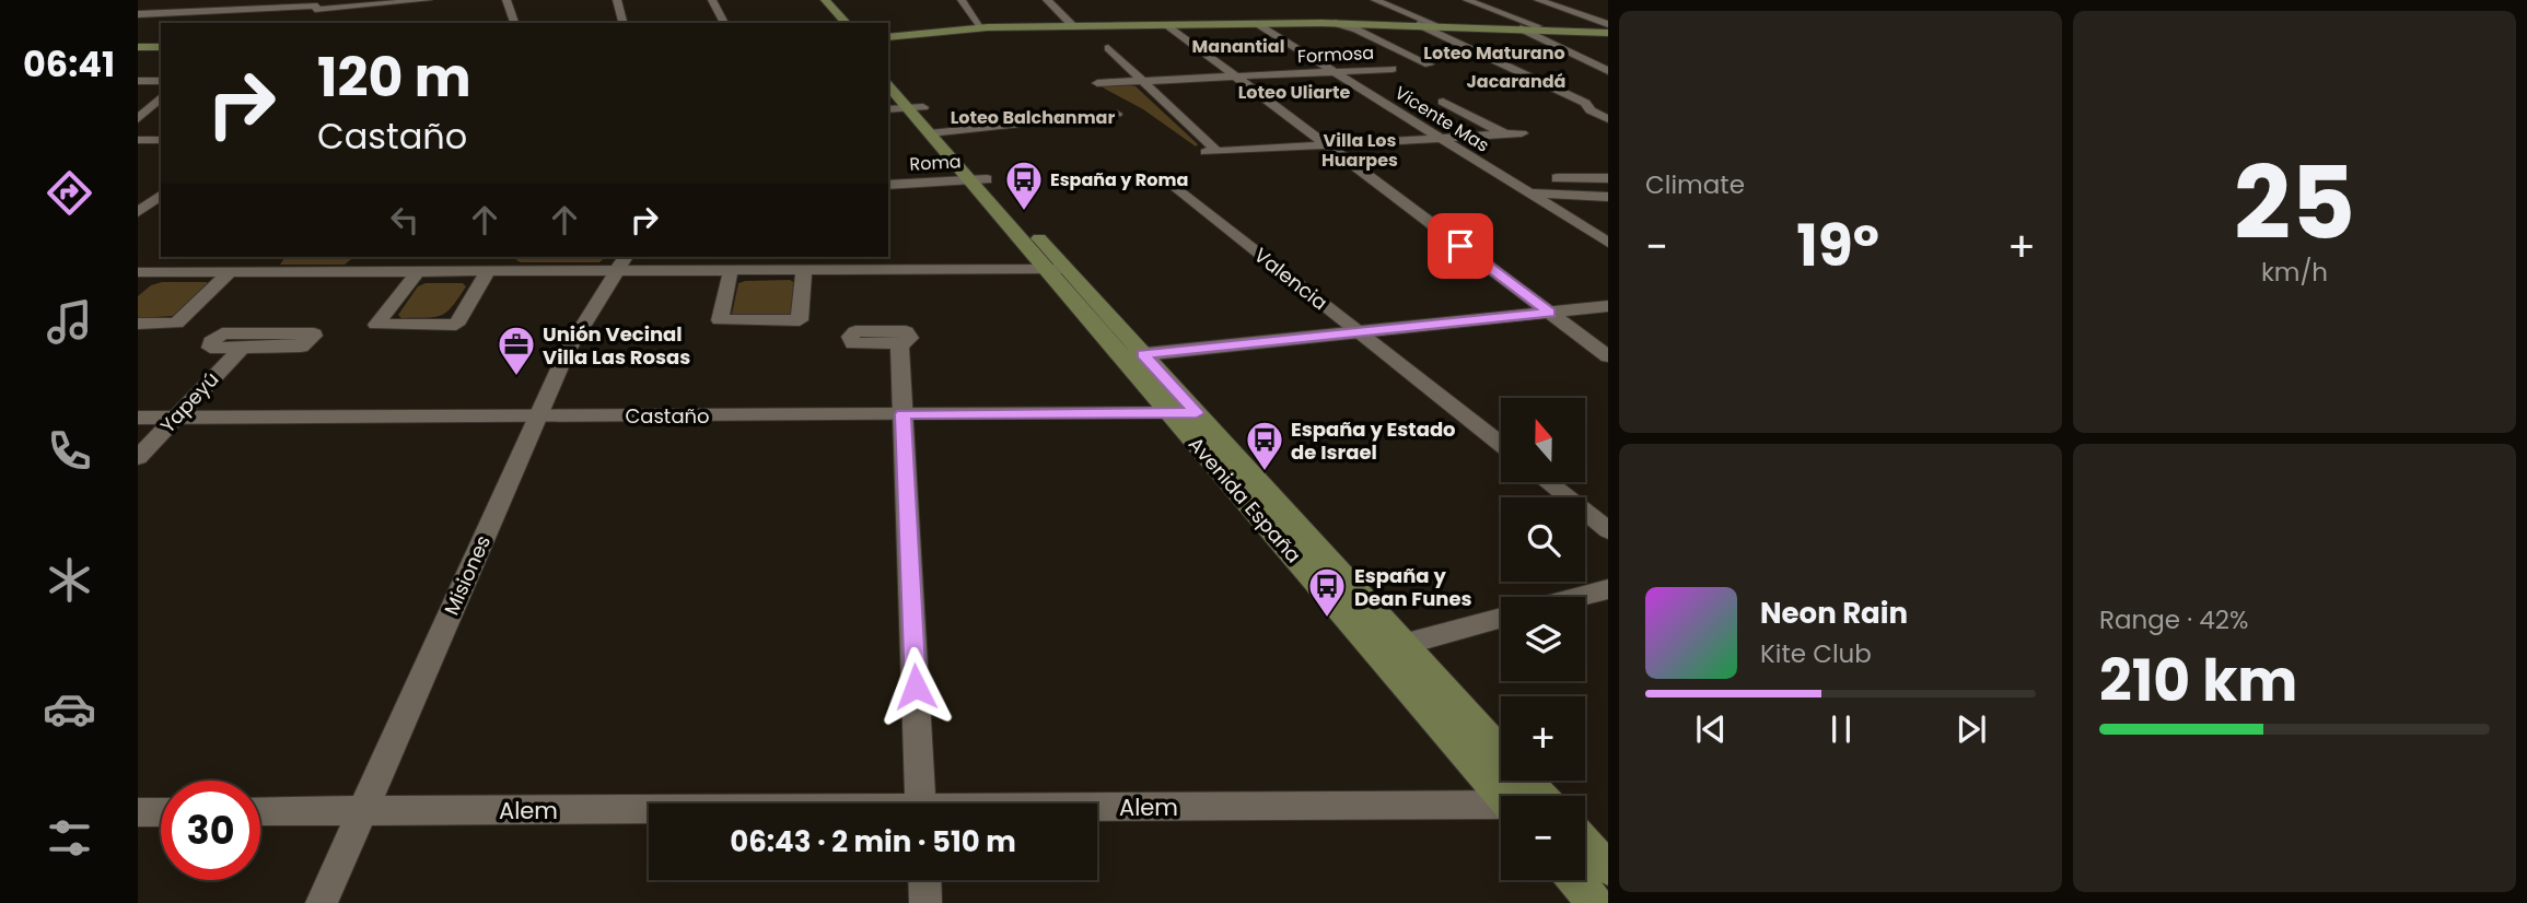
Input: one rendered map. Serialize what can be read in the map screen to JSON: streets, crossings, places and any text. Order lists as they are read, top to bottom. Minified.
{"streets":{"main road":["Avenida España"],"street":["Formosa","Vicente Mas","Roma","Valencia","Yapeyú","Castaño","Misiones","Alem"]},"crossings":[["Formosa","Vicente Mas"],["Roma","Avenida España"],["Yapeyú","Castaño"],["Castaño","Avenida España"],["Castaño","Misiones"],["Misiones","Alem"]],"districts":["Manantial","Loteo Maturano","Jacarandá","Loteo Uliarte","Loteo Balchanmar","Villa Los Huarpes"],"places":{"bus stop":["España y Roma","España y Estado de Israel","España y Dean Funes"],"office":["Unión Vecinal Villa Las Rosas"]},"north":"top","page":{"tabs":"06:41","tile":["Climate",["25","km/h"],["Range · 42%","210 km"]],"turn":["120 m","Castaño"],"heat":["−","19°","+"],"map_buttons":["+","−"],"song":["Neon Rain","Kite Club"],"limit":"30","trip":"06:43 · 2 min · 510 m"}}
